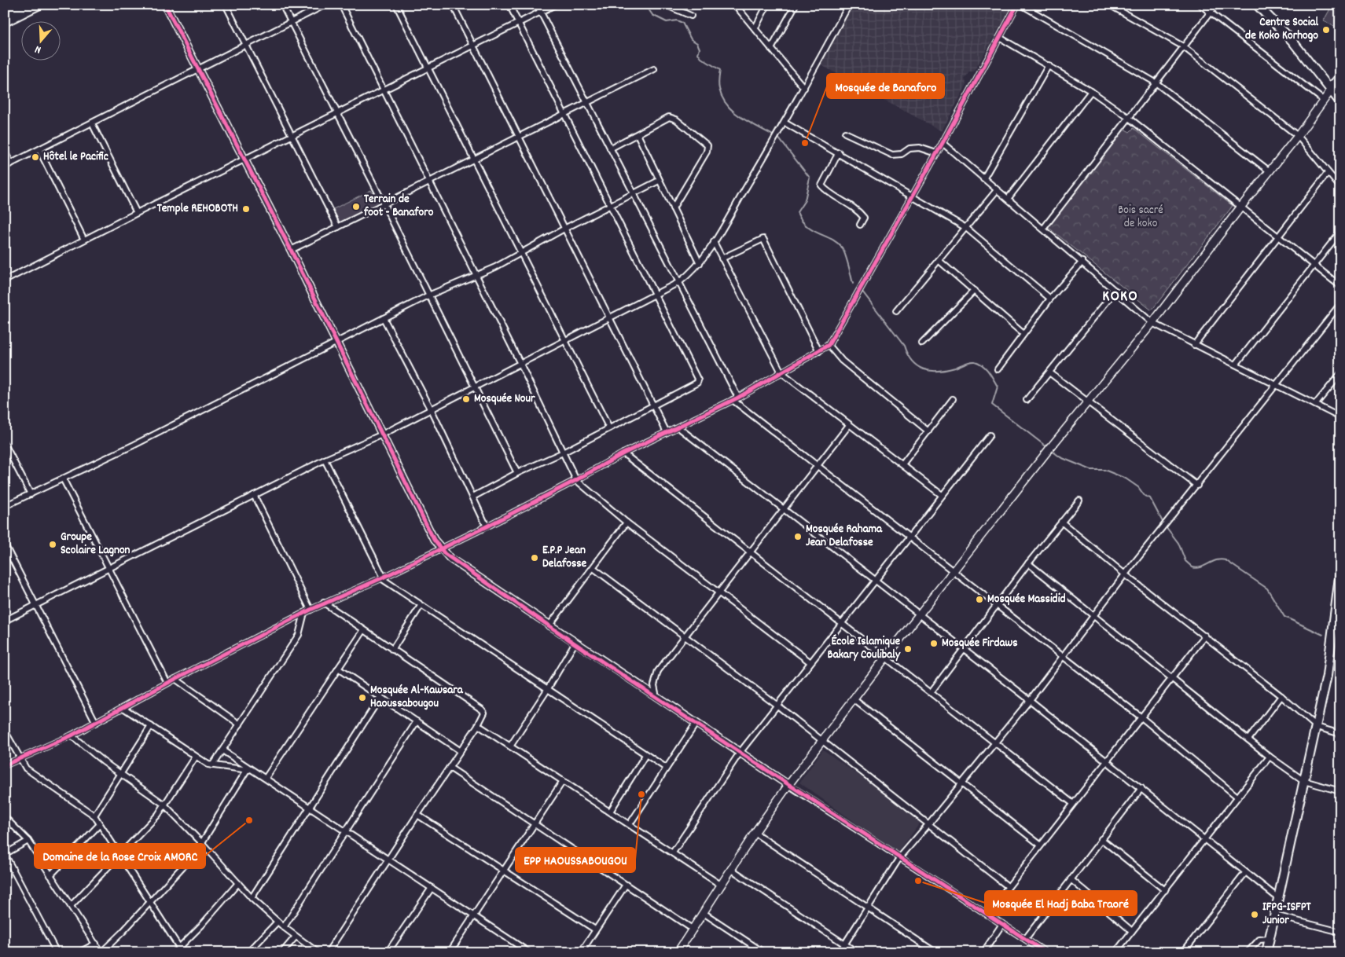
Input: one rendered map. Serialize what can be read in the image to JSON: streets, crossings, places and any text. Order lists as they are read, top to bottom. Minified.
{"districts":["KOKO"],"parks":["Bois sacré de koko"],"places":["Centre Social de Koko Korhogo","Mosquée de Banaforo","Hôtel le Pacific","Terrain de foot - Banaforo","Temple REHOBOTH","Mosquée Nour","Mosquée Rahama Jean Delafosse","Groupe Scolaire Lagnon","E.P.P Jean Delafosse","Mosquée Massidid","Mosquée Firdaws","École Islamique Bakary Coulibaly","Mosquée Al-Kawsara Haoussabougou","EPP HAOUSSABOUGOU","Domaine de la Rose Croix AMORC","Mosquée El Hadj Baba Traoré","IFPG-ISFPT Junior"],"north":"bottom"}
